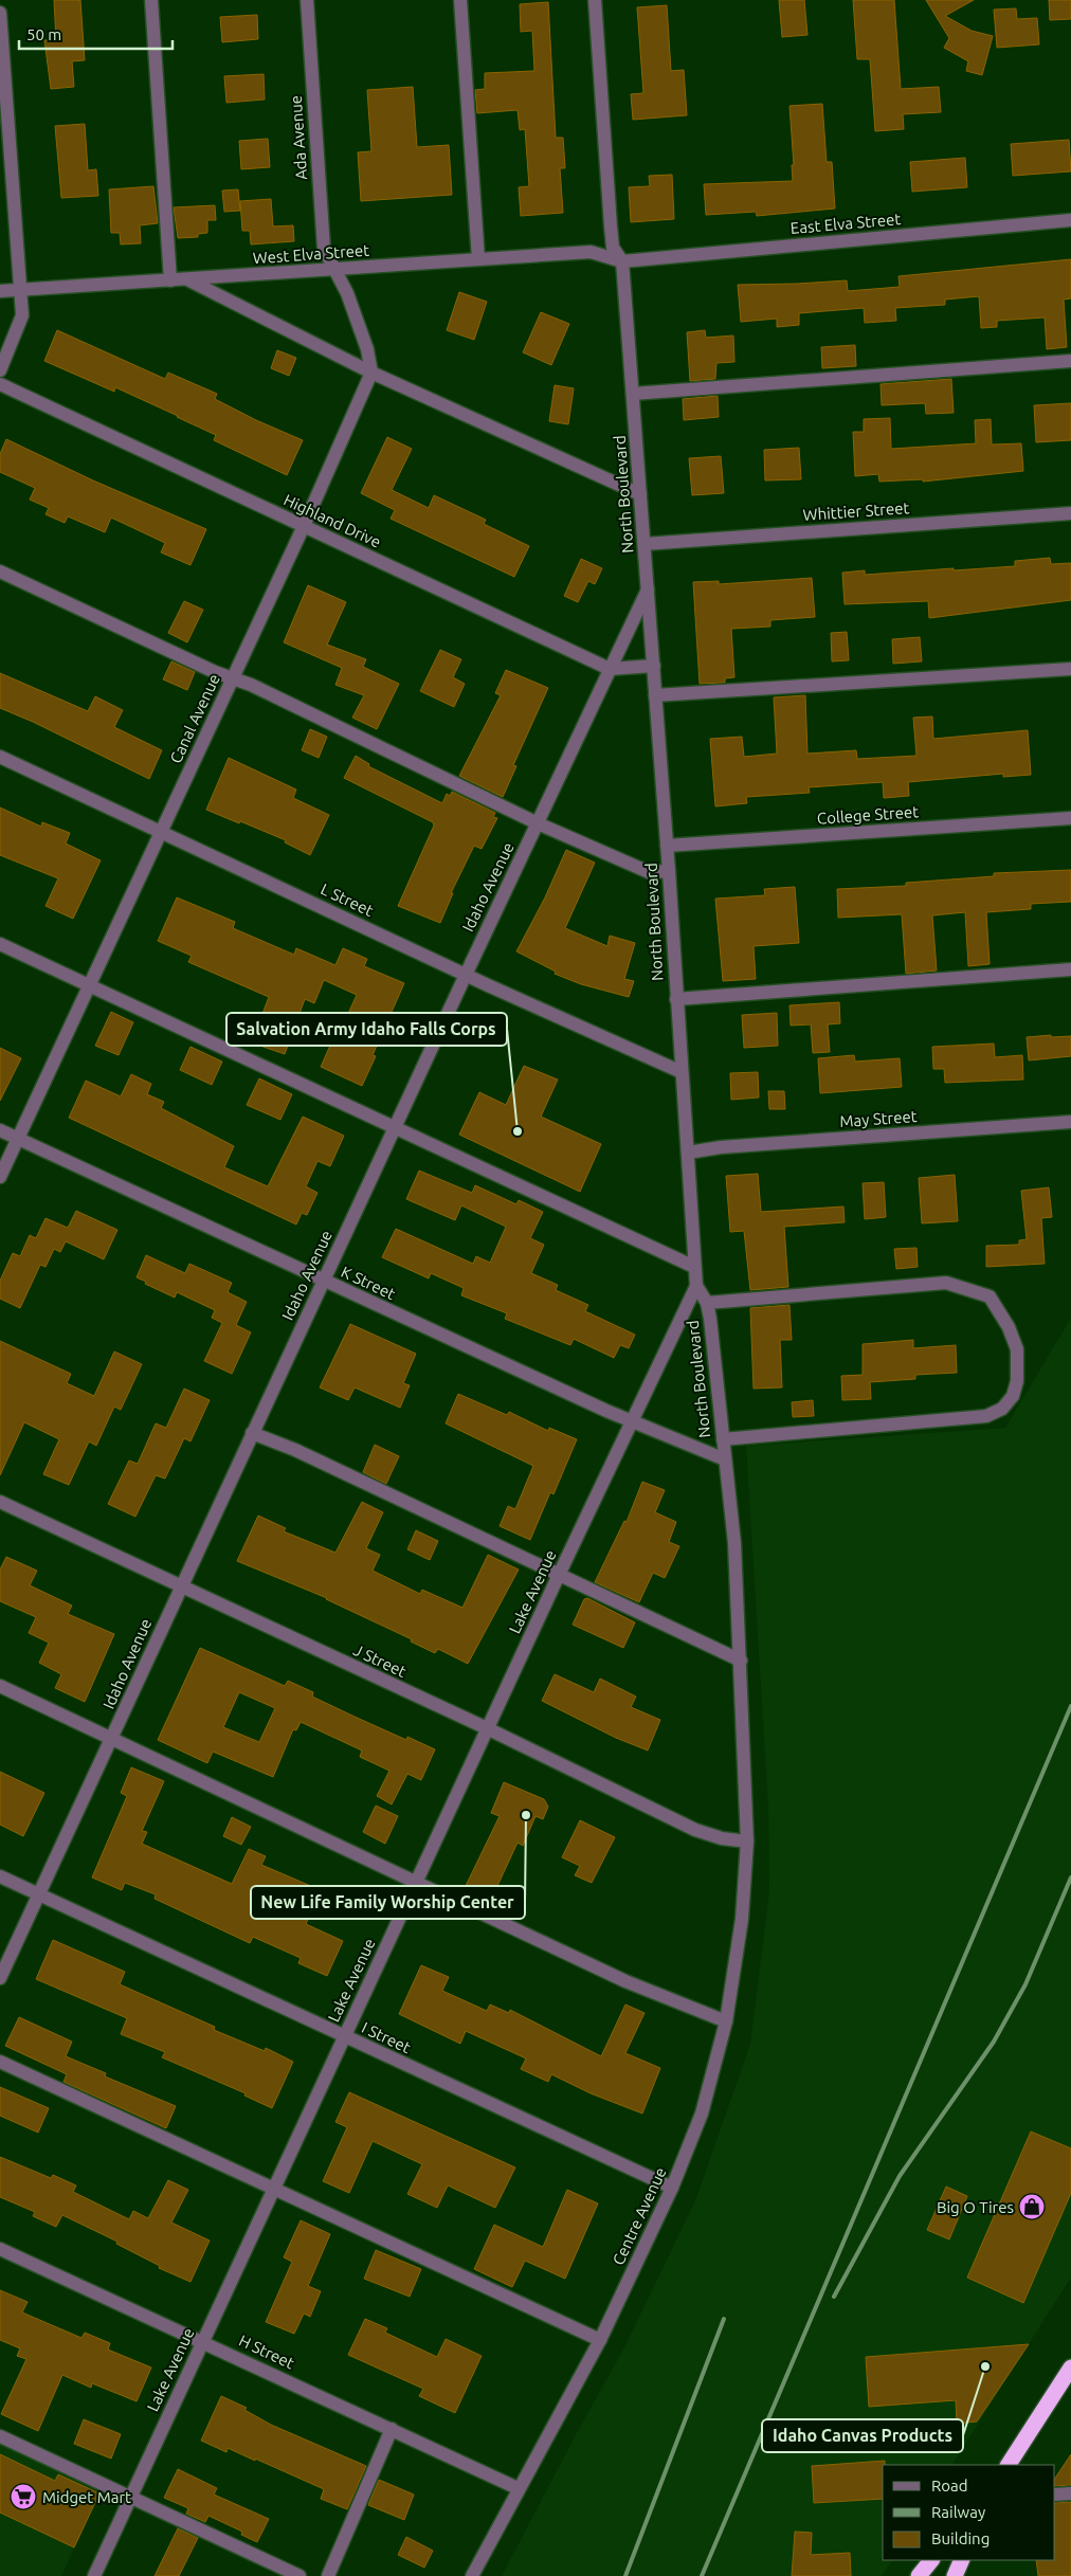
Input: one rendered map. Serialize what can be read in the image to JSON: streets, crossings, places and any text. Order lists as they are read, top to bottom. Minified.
{"streets":{"street":["Ada Avenue","East Elva Street","West Elva Street","North Boulevard","Whittier Street","Highland Drive","Canal Avenue","College Street","Idaho Avenue","L Street","May Street","K Street","Lake Avenue","J Street","I Street","Centre Avenue","H Street"]},"crossings":[["Ada Avenue","West Elva Street"],["East Elva Street","West Elva Street"],["East Elva Street","North Boulevard"],["West Elva Street","North Boulevard"],["North Boulevard","Whittier Street"],["North Boulevard","Highland Drive"],["North Boulevard","College Street"],["North Boulevard","Idaho Avenue"],["North Boulevard","L Street"],["North Boulevard","May Street"],["North Boulevard","K Street"],["North Boulevard","Lake Avenue"],["North Boulevard","J Street"],["North Boulevard","Centre Avenue"],["Highland Drive","Canal Avenue"],["Highland Drive","Idaho Avenue"],["Canal Avenue","L Street"],["Canal Avenue","K Street"],["Idaho Avenue","L Street"],["Idaho Avenue","K Street"],["Idaho Avenue","J Street"],["Idaho Avenue","I Street"],["K Street","Lake Avenue"],["Lake Avenue","J Street"],["Lake Avenue","I Street"],["Lake Avenue","H Street"],["J Street","Centre Avenue"],["I Street","Centre Avenue"],["Centre Avenue","H Street"]],"places":{"other":["Salvation Army Idaho Falls Corps","New Life Family Worship Center","Idaho Canvas Products"],"shop":["Big O Tires"],"supermarket":["Midget Mart"]},"legend":["Road","Railway","Building"],"scale_bar":"50 m"}
